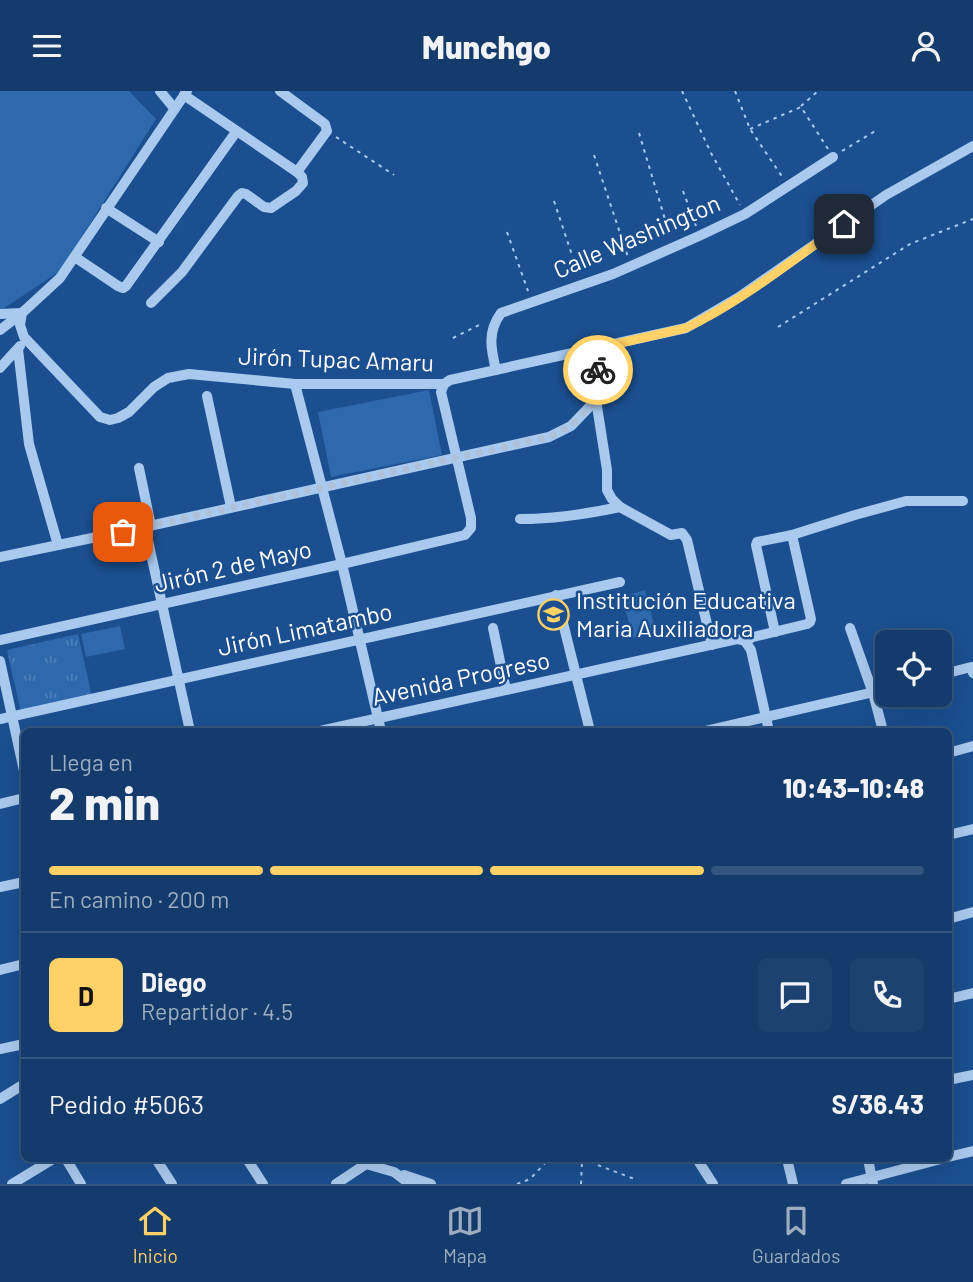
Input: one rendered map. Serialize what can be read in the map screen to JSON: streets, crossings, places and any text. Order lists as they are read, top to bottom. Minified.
{"streets":{"street":["Calle Washington","Jirón Tupac Amaru","Jirón 2 de Mayo","Jirón Limatambo","Avenida Progreso"]},"places":{"school or university":["Institución Educativa Maria Auxiliadora"]},"page":{"header":"Munchgo","heading":["2 min","Llega en","10:43–10:48"],"panel":["Diego","Repartidor · 4.5","Pedido #5063","S/36.43"],"bar":"En camino · 200 m","round":"D","tabs":["Inicio","Mapa","Guardados"]}}
